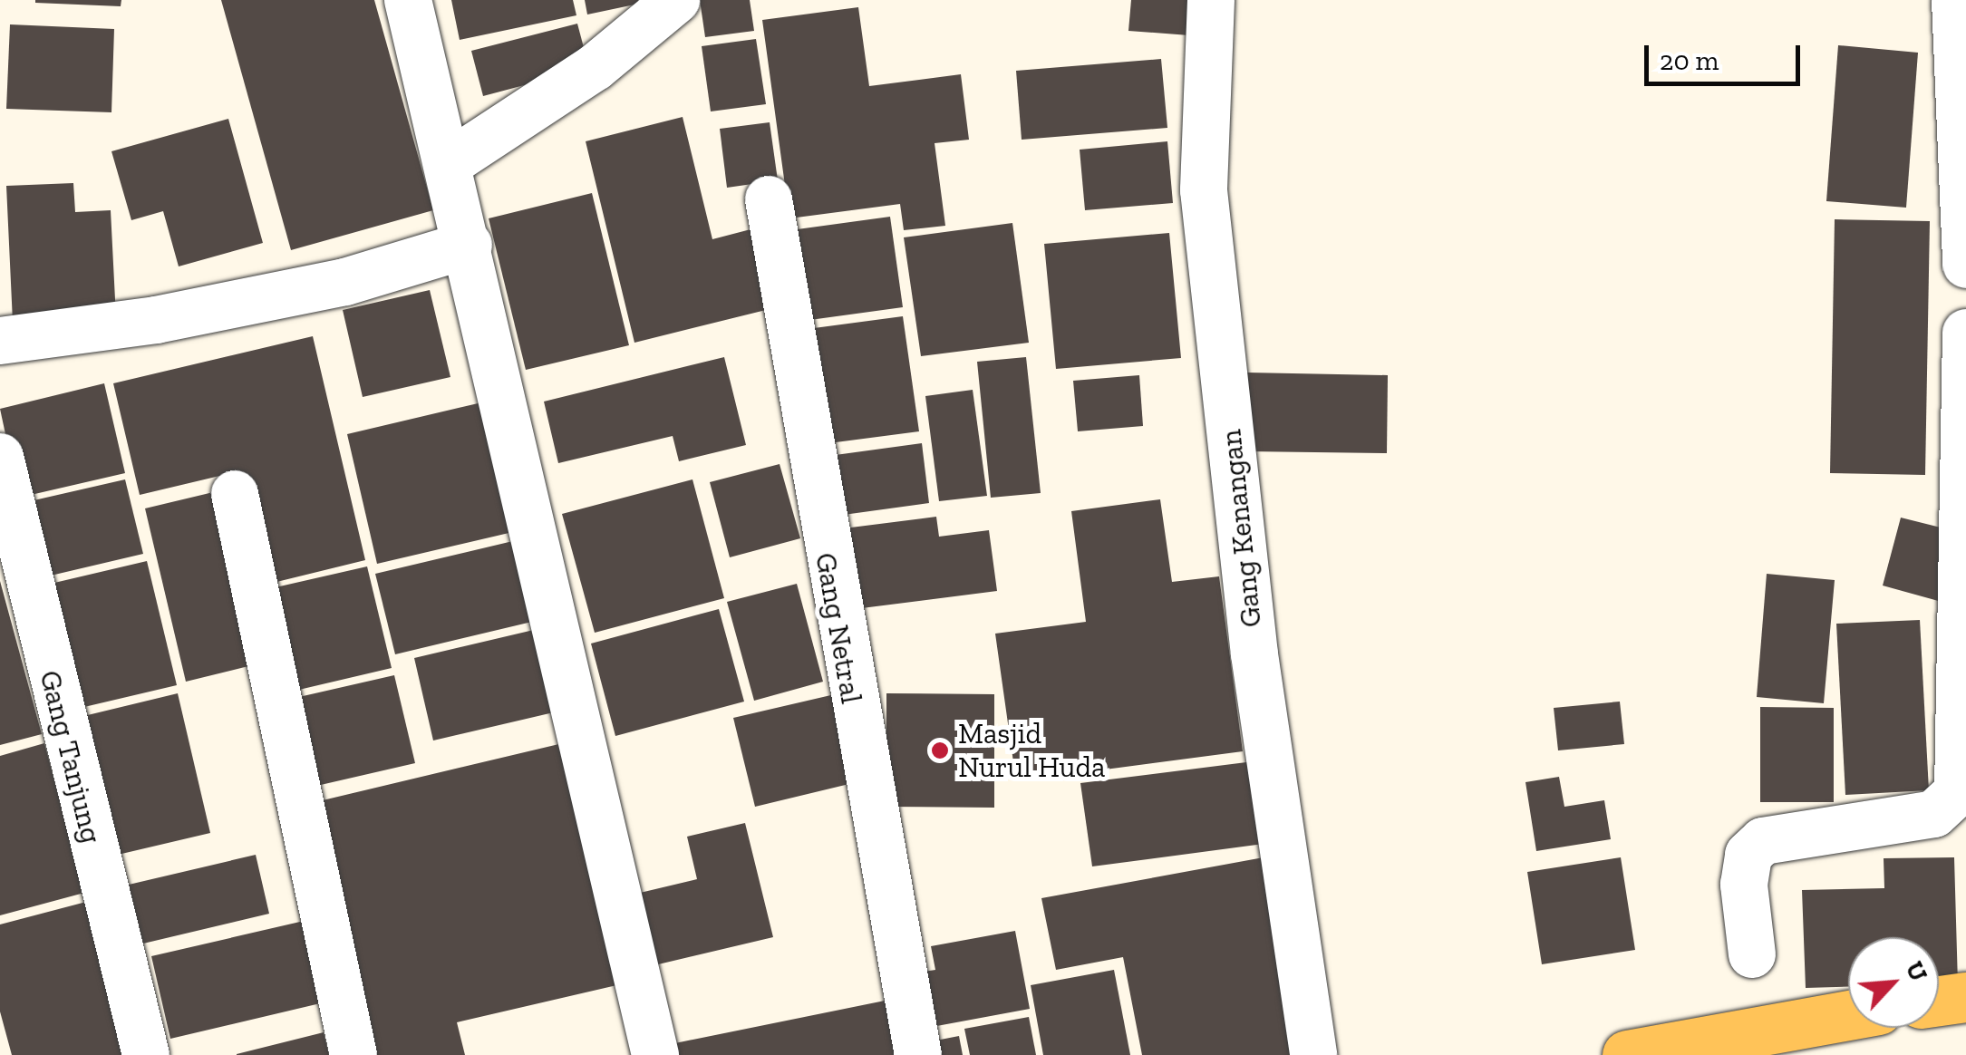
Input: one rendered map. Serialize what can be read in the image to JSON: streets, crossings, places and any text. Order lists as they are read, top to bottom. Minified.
{"streets":{"street":["Gang Kenangan","Gang Netral","Gang Tanjung"]},"places":["Masjid Nurul Huda"],"scale_bar":"20 m","north":"top right"}
